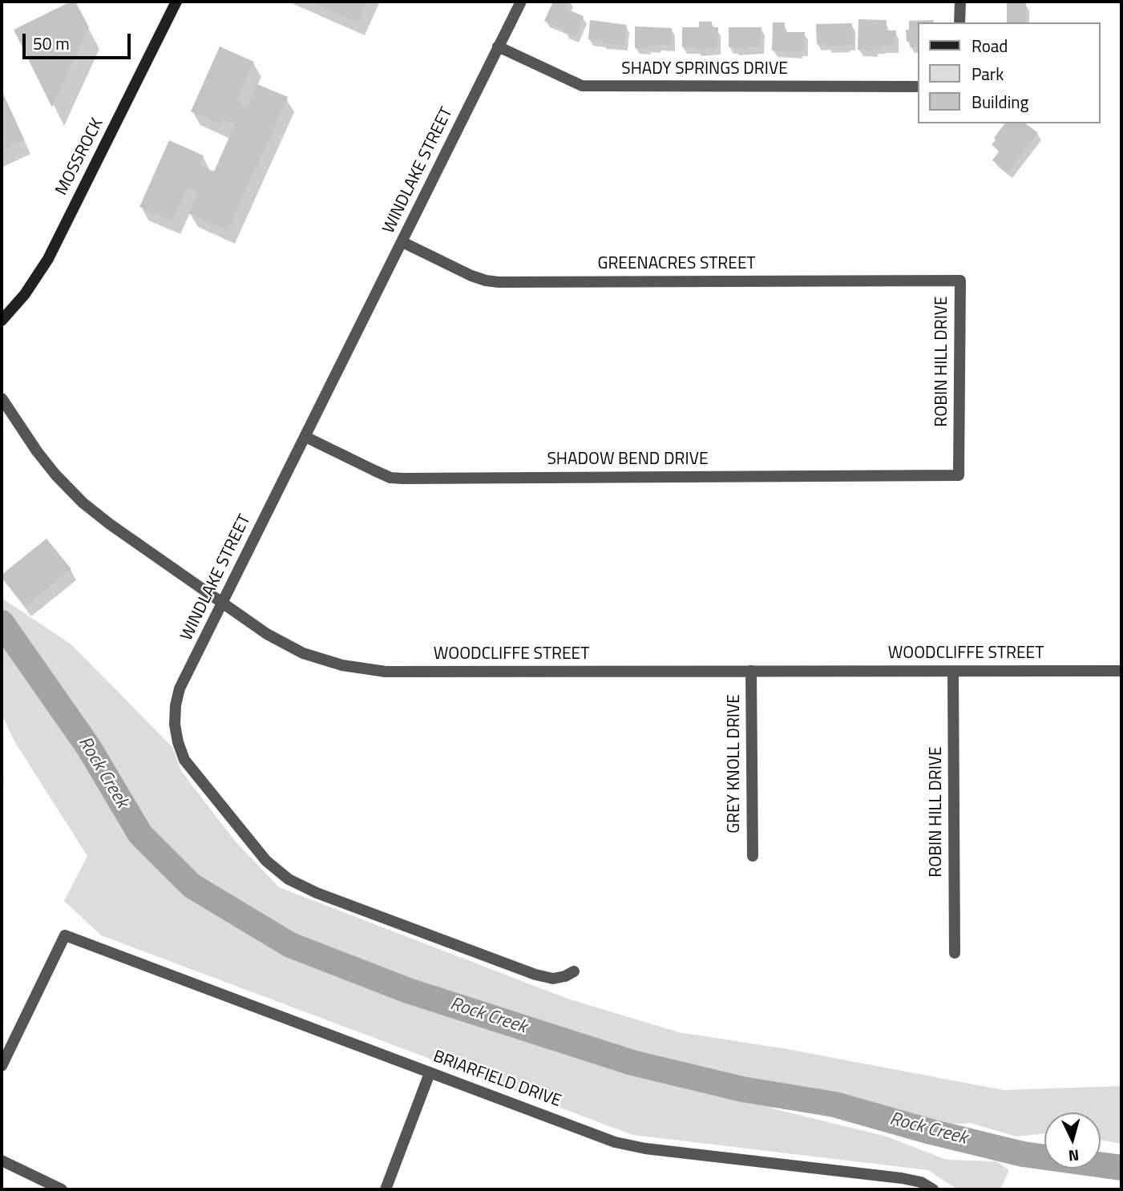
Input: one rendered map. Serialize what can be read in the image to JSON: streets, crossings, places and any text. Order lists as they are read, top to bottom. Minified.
{"streets":{"street":["SHADY SPRINGS DRIVE","MOSSROCK","WINDLAKE STREET","GREENACRES STREET","ROBIN HILL DRIVE","SHADOW BEND DRIVE","WOODCLIFFE STREET","GREY KNOLL DRIVE","BRIARFIELD DRIVE"]},"crossings":[["SHADY SPRINGS DRIVE","WINDLAKE STREET"],["WINDLAKE STREET","GREENACRES STREET"],["WINDLAKE STREET","SHADOW BEND DRIVE"],["WINDLAKE STREET","WOODCLIFFE STREET"],["GREENACRES STREET","ROBIN HILL DRIVE"],["ROBIN HILL DRIVE","SHADOW BEND DRIVE"],["ROBIN HILL DRIVE","WOODCLIFFE STREET"],["WOODCLIFFE STREET","GREY KNOLL DRIVE"]],"water":["Rock Creek"],"legend":["Road","Park","Building"],"scale_bar":"50 m","north":"bottom"}
